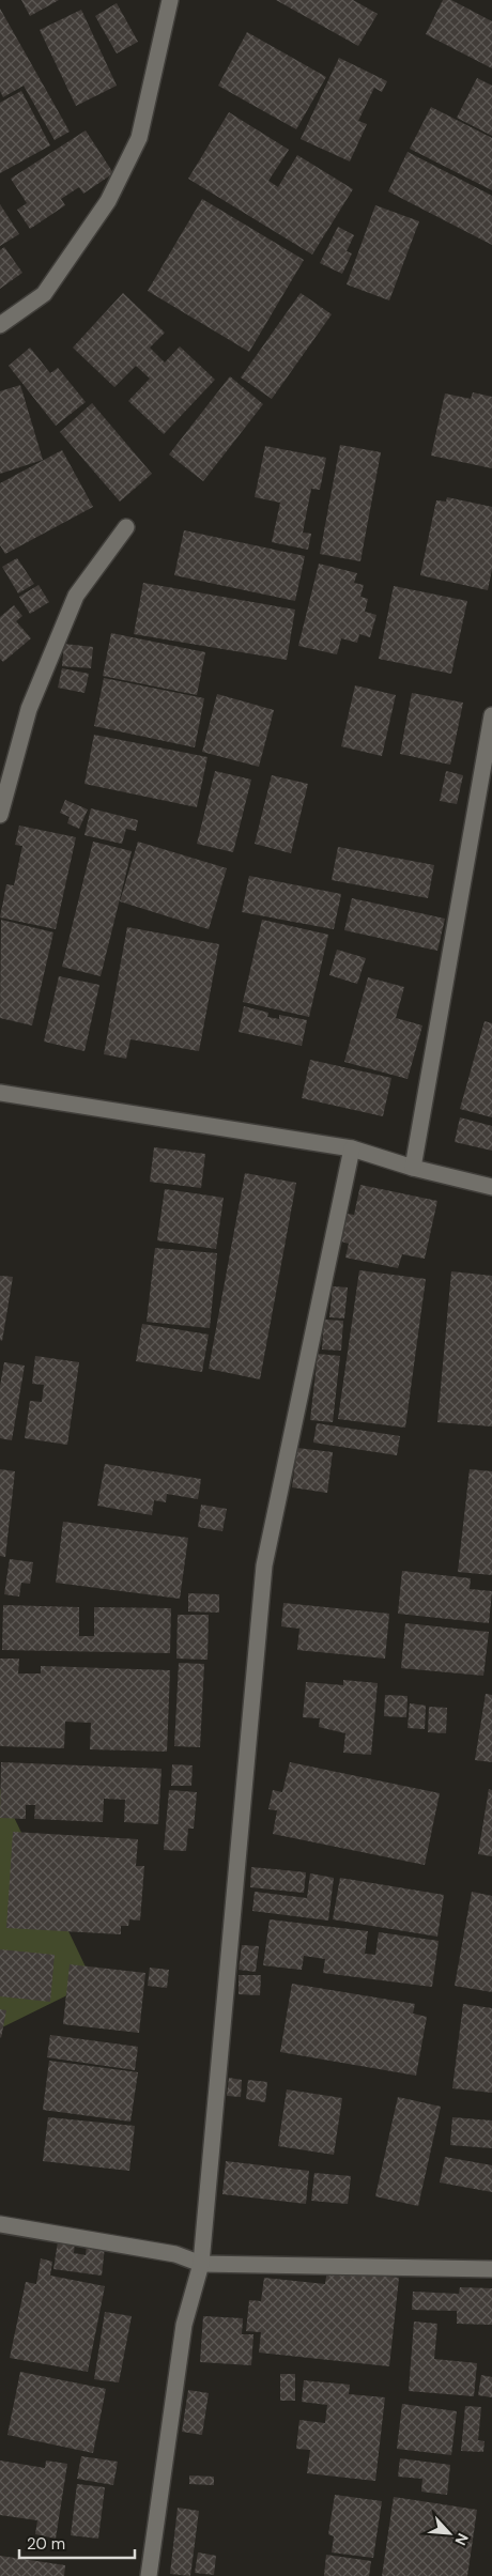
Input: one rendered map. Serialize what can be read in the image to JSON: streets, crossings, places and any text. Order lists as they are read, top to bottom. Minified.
{"scale_bar":"20 m","north":"bottom right"}
